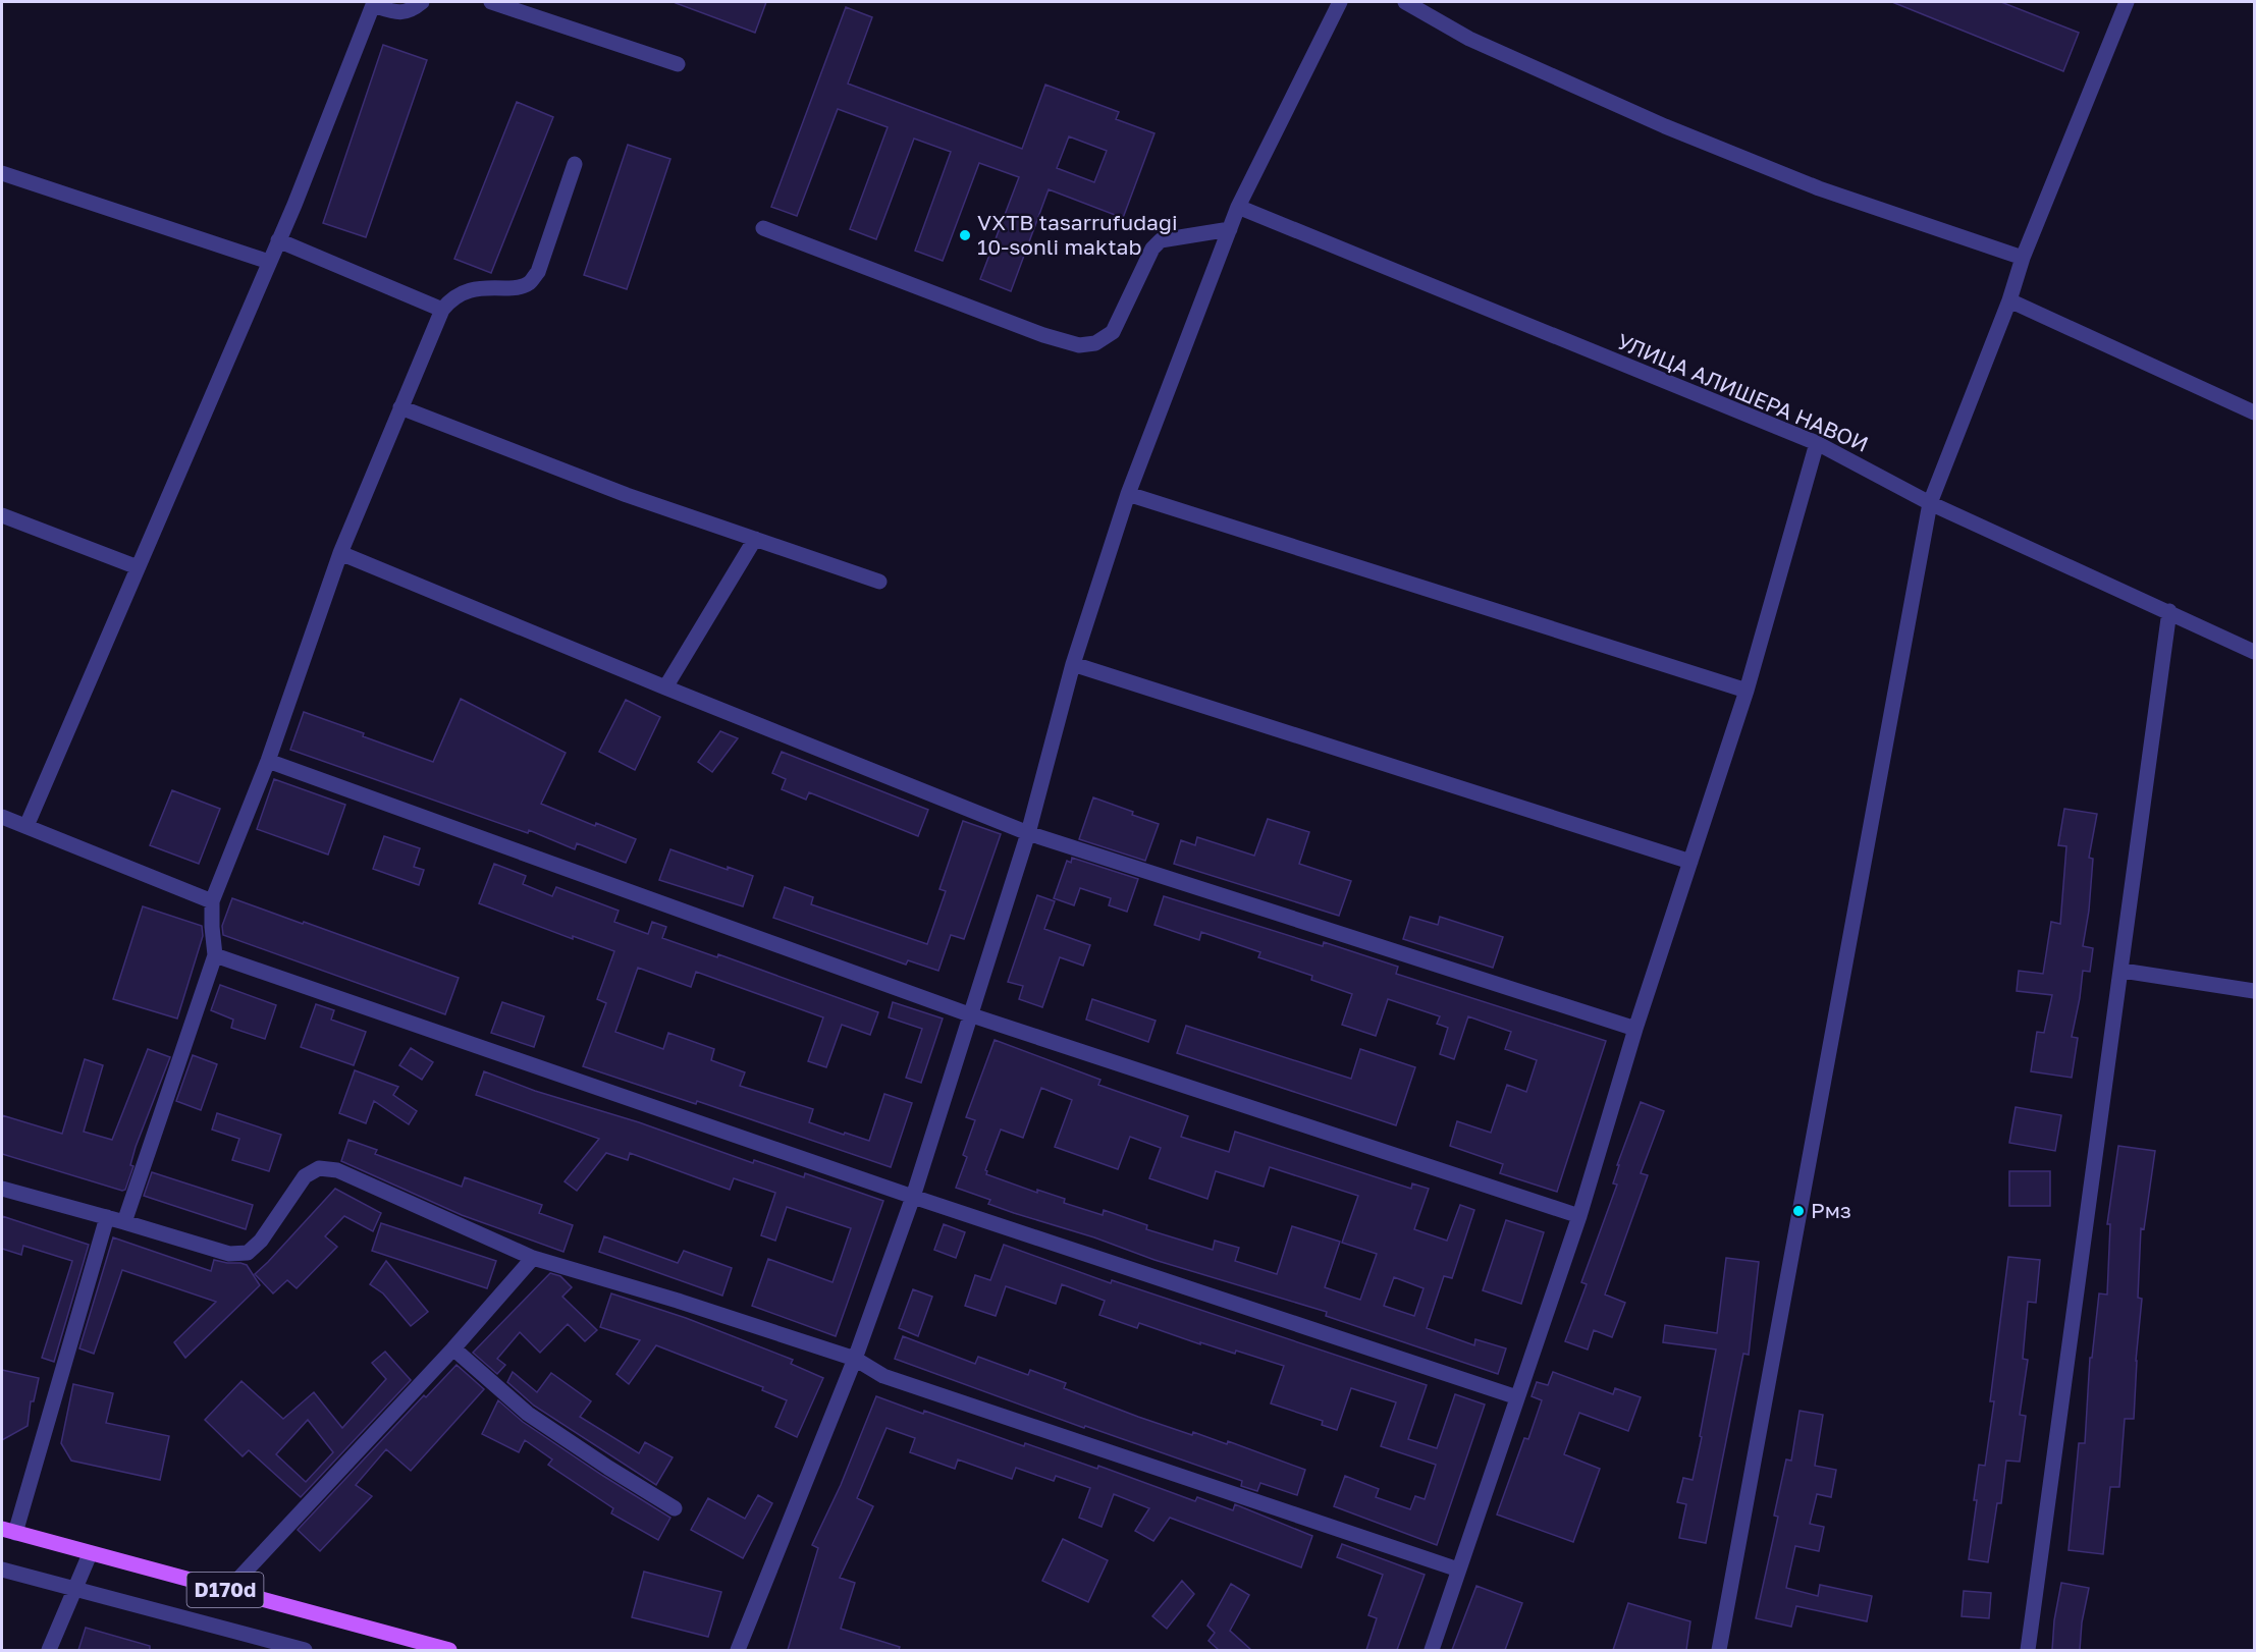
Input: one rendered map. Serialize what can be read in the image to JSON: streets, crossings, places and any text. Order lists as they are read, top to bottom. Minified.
{"streets":{"main road":["D170d"],"street":["УЛИЦА АЛИШЕРА НАВОИ"]},"places":["VXTB tasarrufudagi 10-sonli maktab","Рмз"]}
